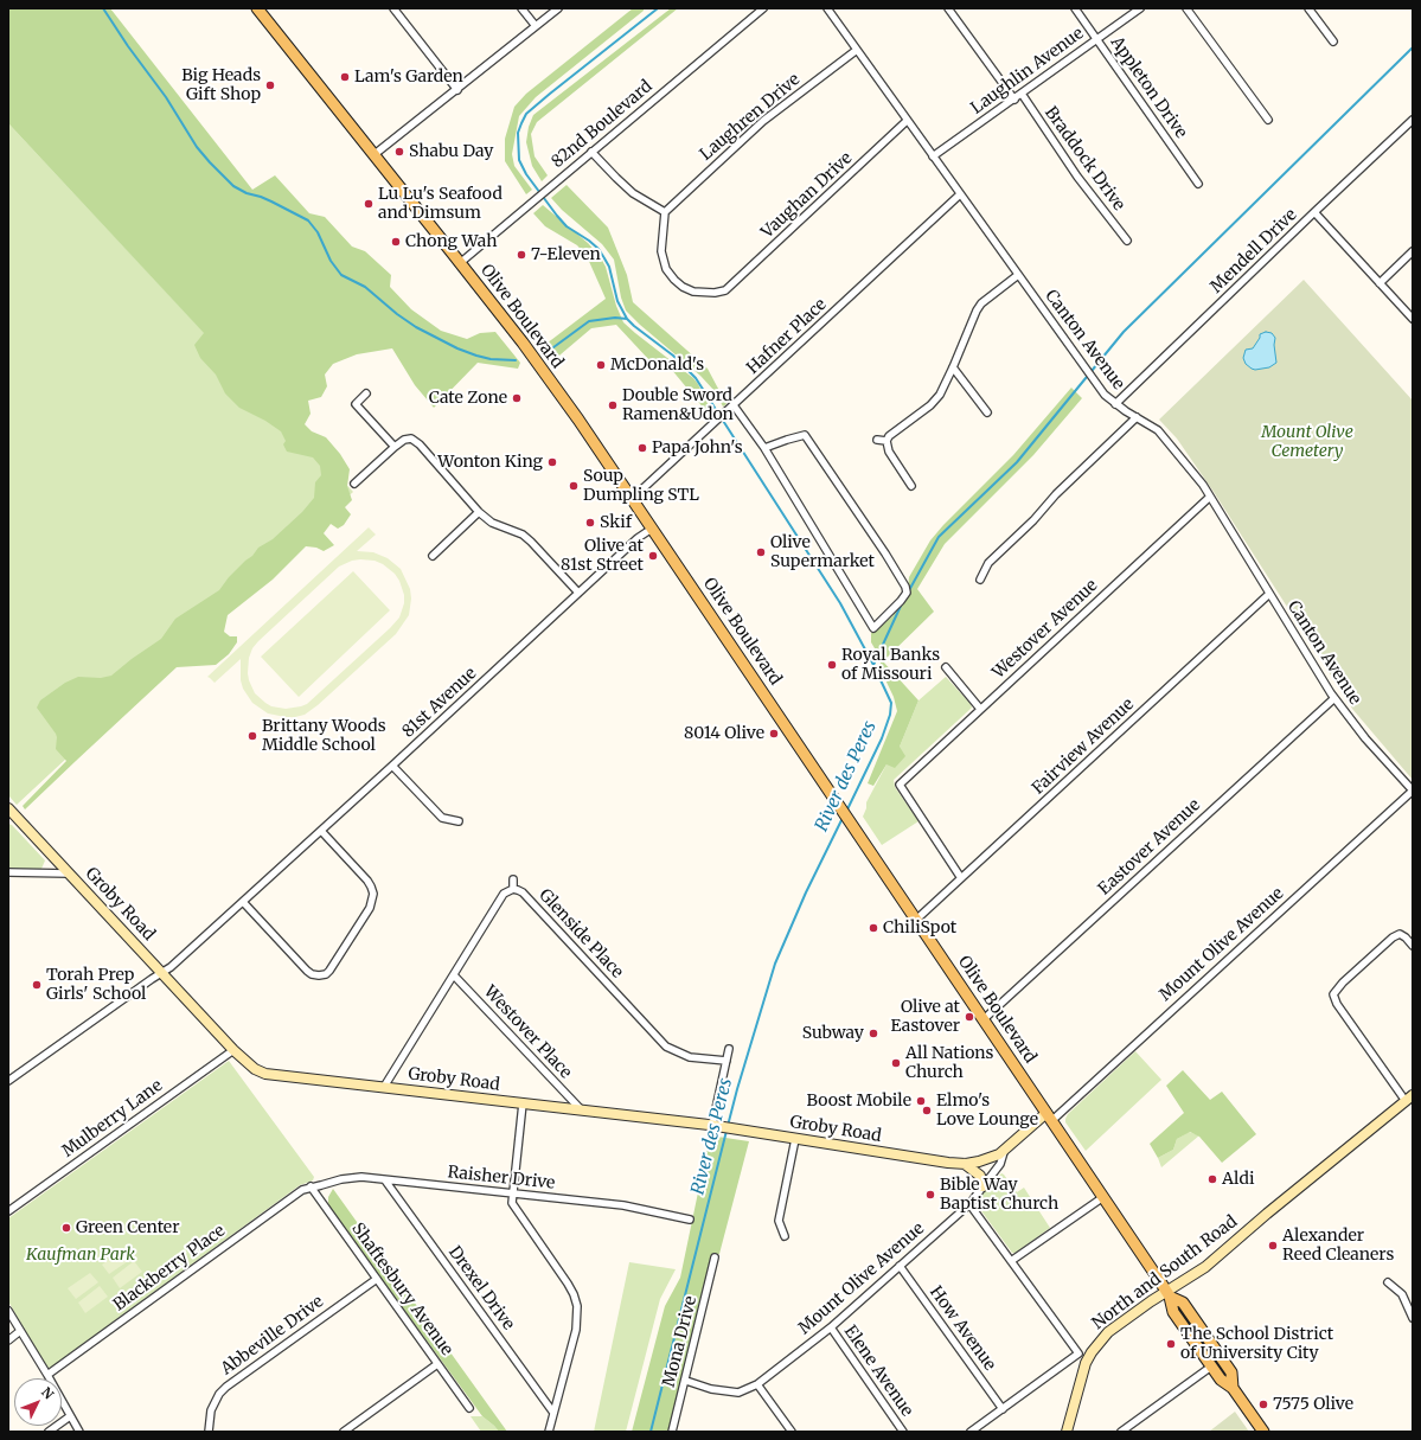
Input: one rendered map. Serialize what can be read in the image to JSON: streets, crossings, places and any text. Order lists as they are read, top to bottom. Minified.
{"streets":{"main road":["Olive Boulevard"],"street":["Laughlin Avenue","Appleton Drive","Laughren Drive","82nd Boulevard","Braddock Drive","Vaughan Drive","Mendell Drive","Hafner Place","Canton Avenue","Westover Avenue","81st Avenue","Fairview Avenue","Eastover Avenue","Groby Road","Glenside Place","Mount Olive Avenue","Westover Place","Mulberry Lane","Raisher Drive","Blackberry Place","North and South Road","Drexel Drive","Shaftesbury Avenue","How Avenue","Abbeville Drive","Mona Drive","Elene Avenue"]},"crossings":[["Laughlin Avenue","Appleton Drive"],["Laughlin Avenue","Braddock Drive"],["Laughlin Avenue","Canton Avenue"],["Laughren Drive","Vaughan Drive"],["Laughren Drive","Canton Avenue"],["82nd Boulevard","Olive Boulevard"],["Vaughan Drive","Canton Avenue"],["Mendell Drive","Canton Avenue"],["Olive Boulevard","Hafner Place"],["Olive Boulevard","81st Avenue"],["Olive Boulevard","Fairview Avenue"],["Olive Boulevard","Eastover Avenue"],["Olive Boulevard","Mount Olive Avenue"],["Olive Boulevard","North and South Road"],["Hafner Place","Canton Avenue"],["Canton Avenue","Westover Avenue"],["Canton Avenue","Fairview Avenue"],["Canton Avenue","Eastover Avenue"],["Canton Avenue","Mount Olive Avenue"],["Westover Avenue","Fairview Avenue"],["81st Avenue","Groby Road"],["Groby Road","Glenside Place"],["Groby Road","Mount Olive Avenue"],["Groby Road","Westover Place"],["Groby Road","Mulberry Lane"],["Glenside Place","Westover Place"],["Mount Olive Avenue","How Avenue"],["Mount Olive Avenue","Mona Drive"],["Mount Olive Avenue","Elene Avenue"],["Raisher Drive","Blackberry Place"],["Raisher Drive","Drexel Drive"],["Raisher Drive","Shaftesbury Avenue"],["Blackberry Place","Shaftesbury Avenue"],["Shaftesbury Avenue","Abbeville Drive"]],"water":["River des Peres"],"parks":["Mount Olive Cemetery","Kaufman Park"],"places":["Lam's Garden","Big Heads Gift Shop","Shabu Day","Lu Lu's Seafood and Dimsum","Chong Wah","7-Eleven","McDonald's","Cate Zone","Double Sword Ramen&Udon","Papa John's","Wonton King","Soup Dumpling STL","Skif","Olive Supermarket","Olive at 81st Street","Royal Banks of Missouri","8014 Olive","Brittany Woods Middle School","ChiliSpot","Torah Prep Girls' School","Olive at Eastover","Subway","All Nations Church","Boost Mobile","Elmo's Love Lounge","Aldi","Bible Way Baptist Church","Green Center","Alexander Reed Cleaners","The School District of University City","7575 Olive"],"north":"top right"}
